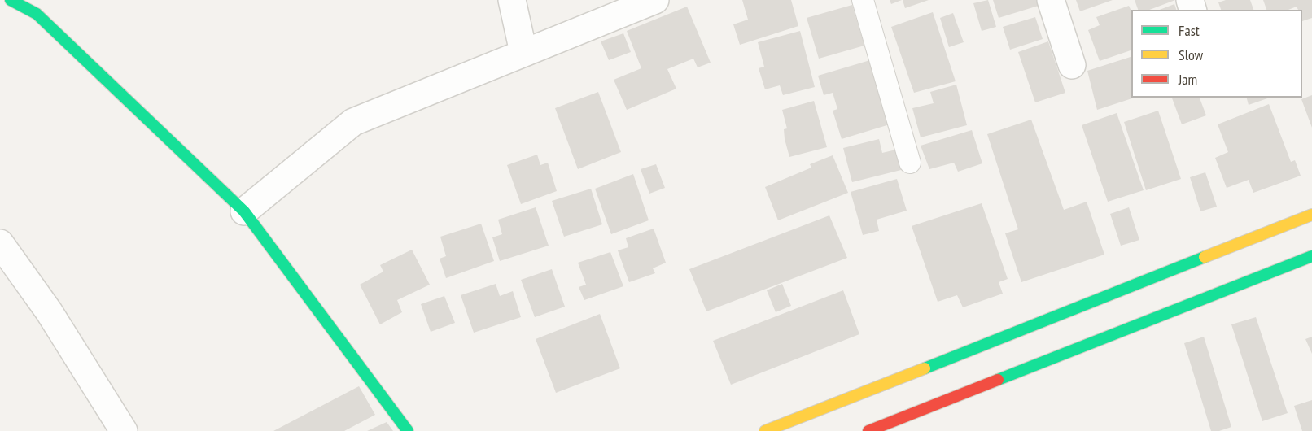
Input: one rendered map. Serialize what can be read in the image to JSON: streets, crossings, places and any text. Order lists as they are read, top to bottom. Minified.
{"legend":["Fast","Slow","Jam"]}
